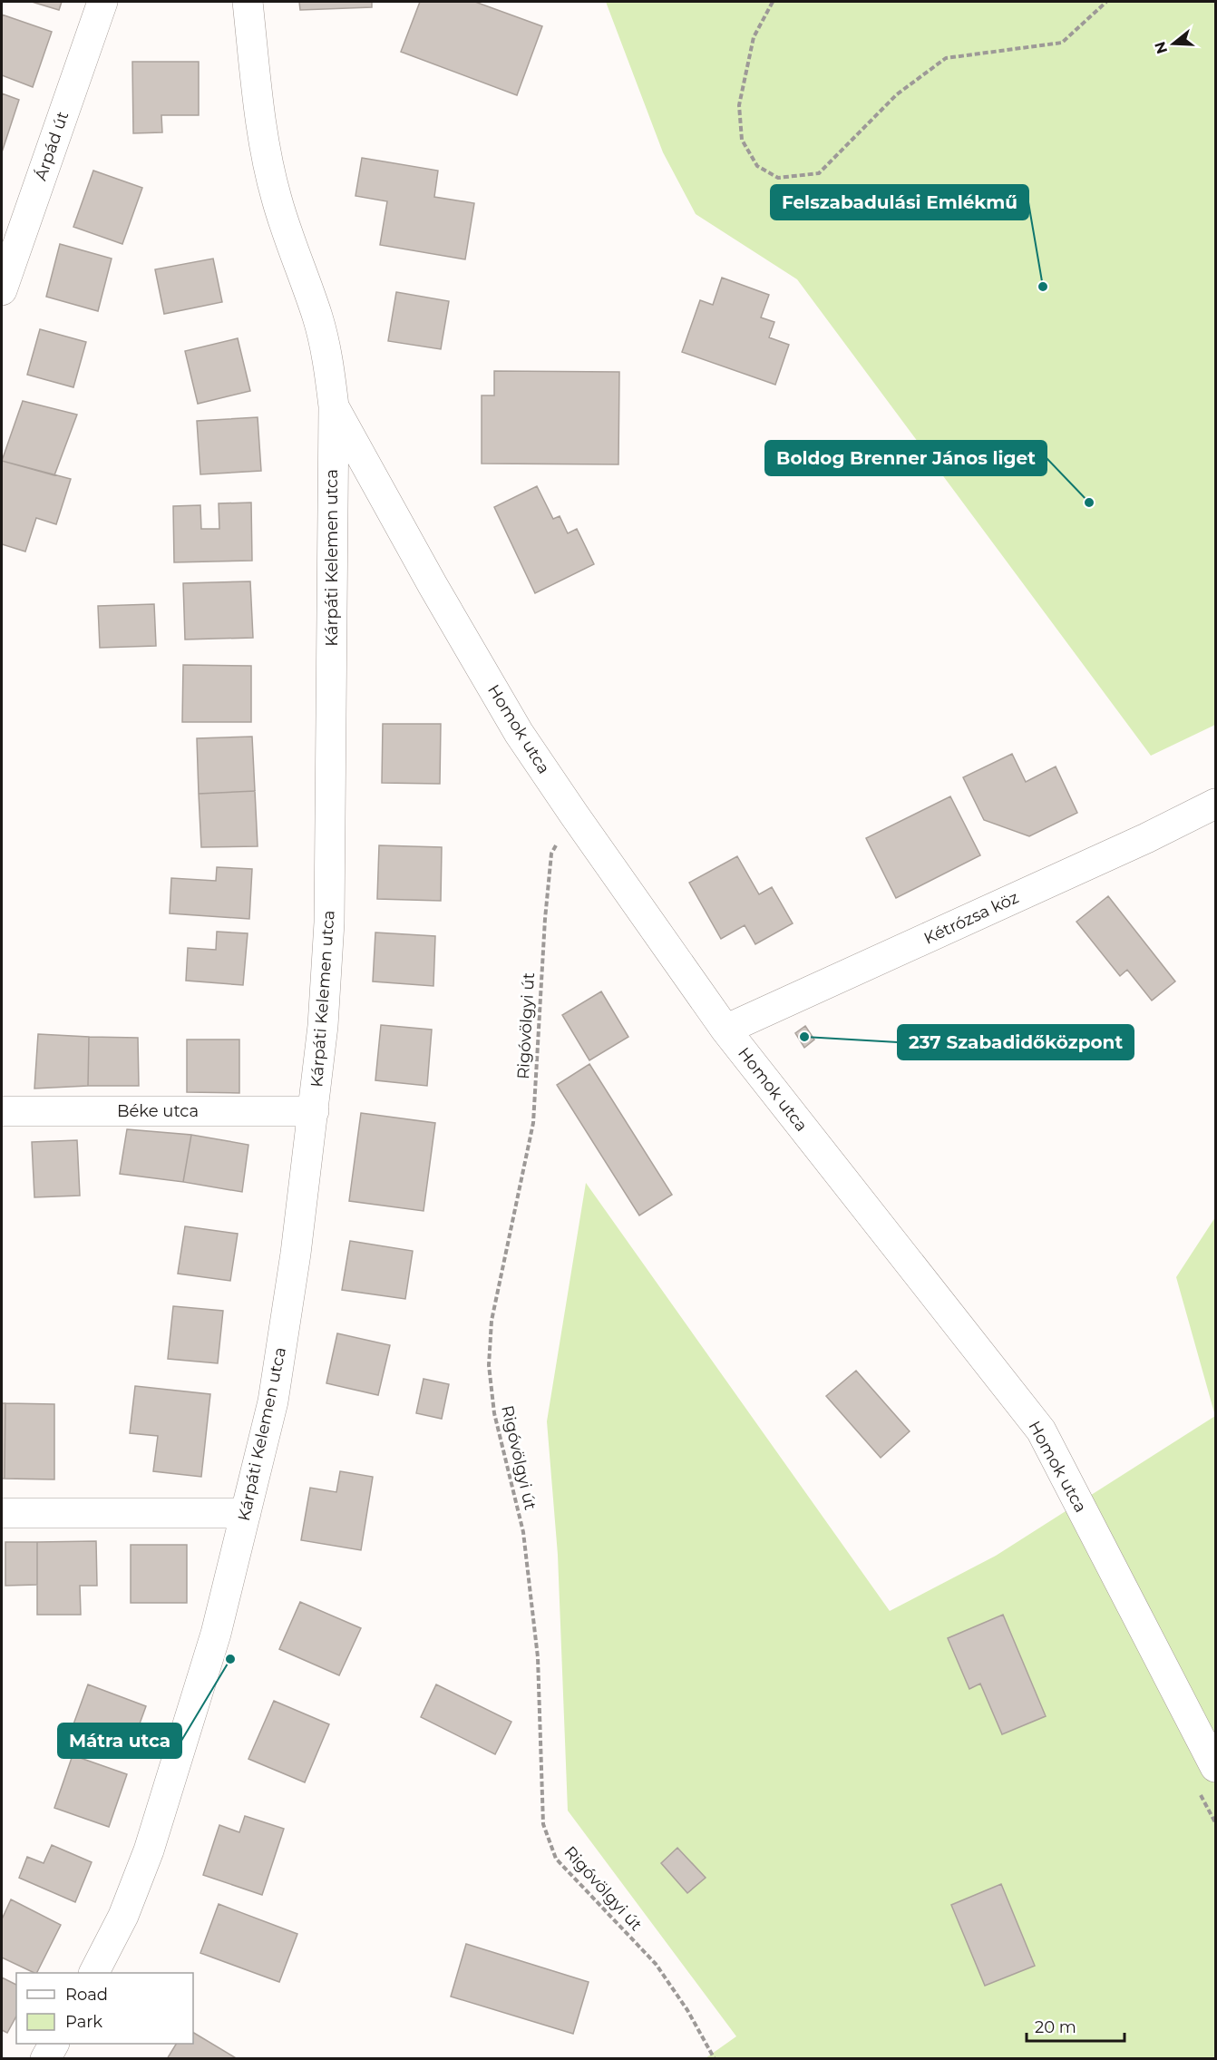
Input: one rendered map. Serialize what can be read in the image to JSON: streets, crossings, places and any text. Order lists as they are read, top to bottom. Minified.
{"streets":{"street":["Árpád út","Kárpáti Kelemen utca","Homok utca","Kétrózsa köz","Béke utca"],"path":["Rigóvölgyi út"]},"crossings":[["Kárpáti Kelemen utca","Homok utca"],["Kárpáti Kelemen utca","Béke utca"],["Homok utca","Kétrózsa köz"],["Homok utca","Rigóvölgyi út"]],"places":["Felszabadulási Emlékmű","Boldog Brenner János liget","237 Szabadidőközpont","Mátra utca"],"legend":["Road","Park"],"scale_bar":"20 m","north":"left"}
